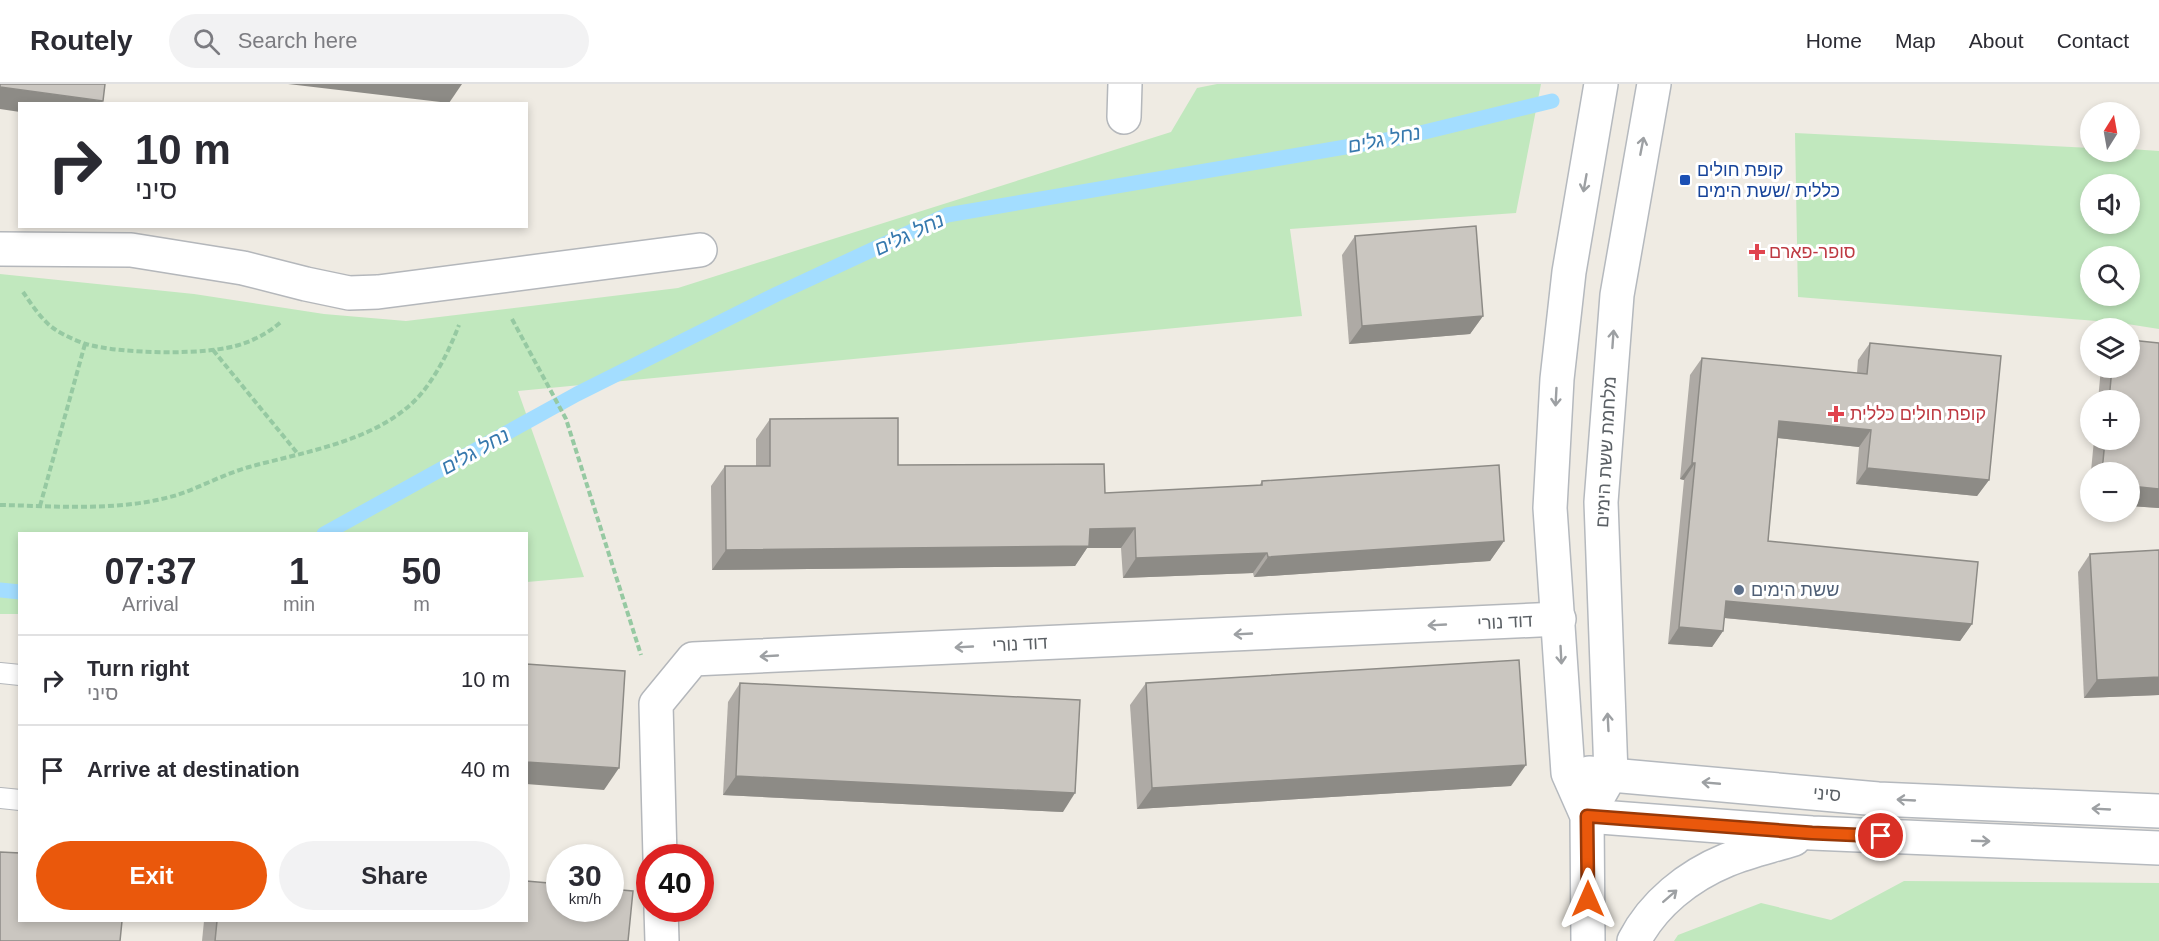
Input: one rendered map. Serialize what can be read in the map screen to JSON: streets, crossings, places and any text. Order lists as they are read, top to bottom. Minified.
{"streets":{"street":["מלחמת ששת הימים","דוד נורי","סיני"]},"crossings":[["מלחמת ששת הימים","סיני"]],"one_way":["דוד נורי"],"water":["נחל גלים"],"places":{"transit":["קופת חולים כללית /ששת הימים"],"health":["סופר-פארם","קופת חולים כללית"],"other":["ששת הימים"]},"north":"top","page":{"header":"Routely","search":"Search here","nav":["Home","Map","About","Contact"],"map_buttons":["+","−"],"turn":["10 m","סיני"],"eta":["07:37","Arrival","1","min","50","m"],"list":[{"name":"Turn right","note":"סיני","value":"10 m"},{"name":"Arrive at destination","value":"40 m"}],"buttons":["Exit","Share"],"speed":"30 km/h","limit":"40"}}
